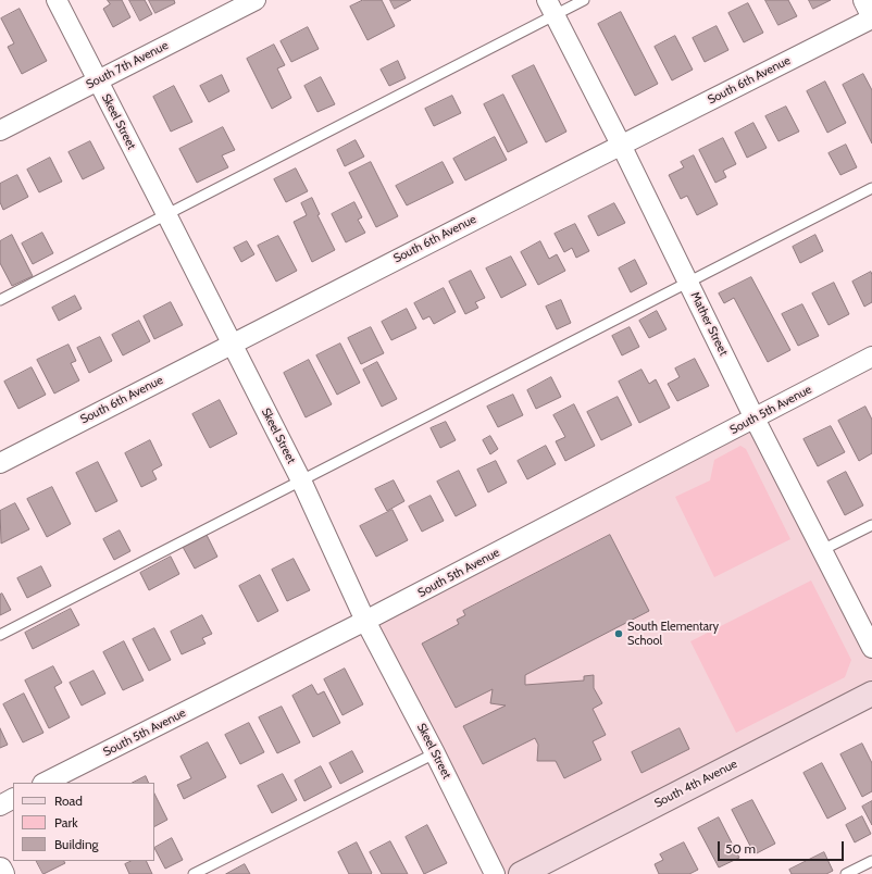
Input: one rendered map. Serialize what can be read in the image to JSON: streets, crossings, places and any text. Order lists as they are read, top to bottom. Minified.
{"streets":{"main road":["South 4th Avenue"],"street":["South 7th Avenue","South 6th Avenue","Skeel Street","Mather Street","South 5th Avenue"]},"crossings":[["South 7th Avenue","Skeel Street"],["South 6th Avenue","Skeel Street"],["South 6th Avenue","Mather Street"],["Skeel Street","South 5th Avenue"],["Mather Street","South 5th Avenue"]],"places":["South Elementary School"],"legend":["Road","Park","Building"],"scale_bar":"50 m"}
